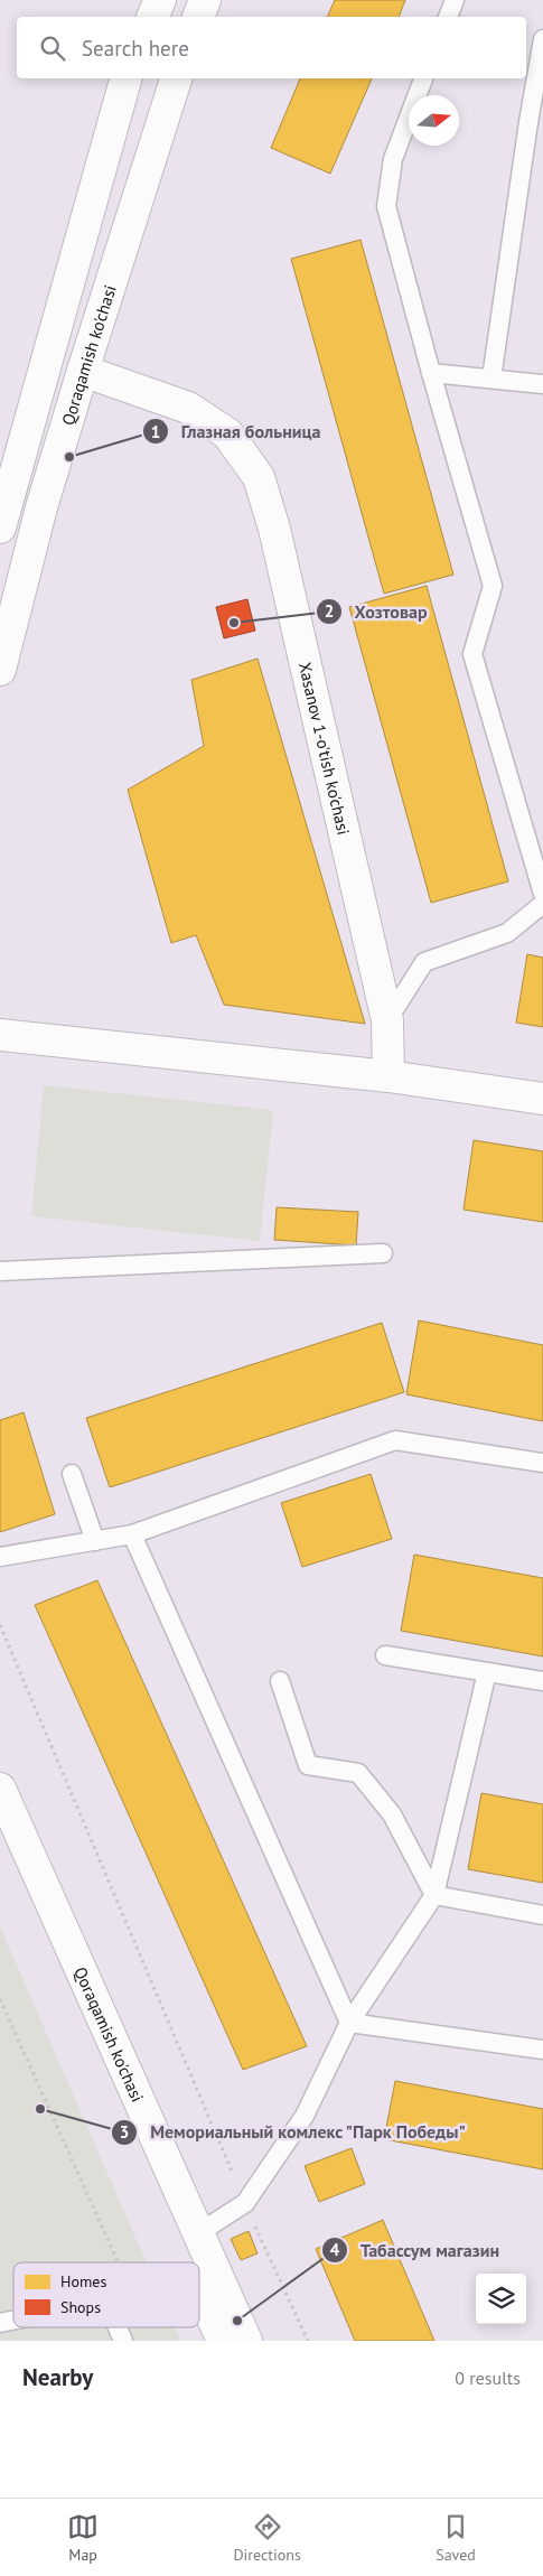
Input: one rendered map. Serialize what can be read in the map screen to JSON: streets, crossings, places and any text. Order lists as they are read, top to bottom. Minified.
{"streets":{"main road":["Qoraqamish ko'chasi","Xasanov 1-o'tish ko'chasi"]},"crossings":[["Qoraqamish ko'chasi","Xasanov 1-o'tish ko'chasi"]],"places":["Глазная больница","Хозтовар","Мемориальный комлекс \"Парк Победы\"","Табассум магазин"],"legend":["Homes","Shops"],"north":"right","page":{"search":"Search here","heading":["Nearby","0 results"],"nav":["Map","Directions","Saved"]}}
